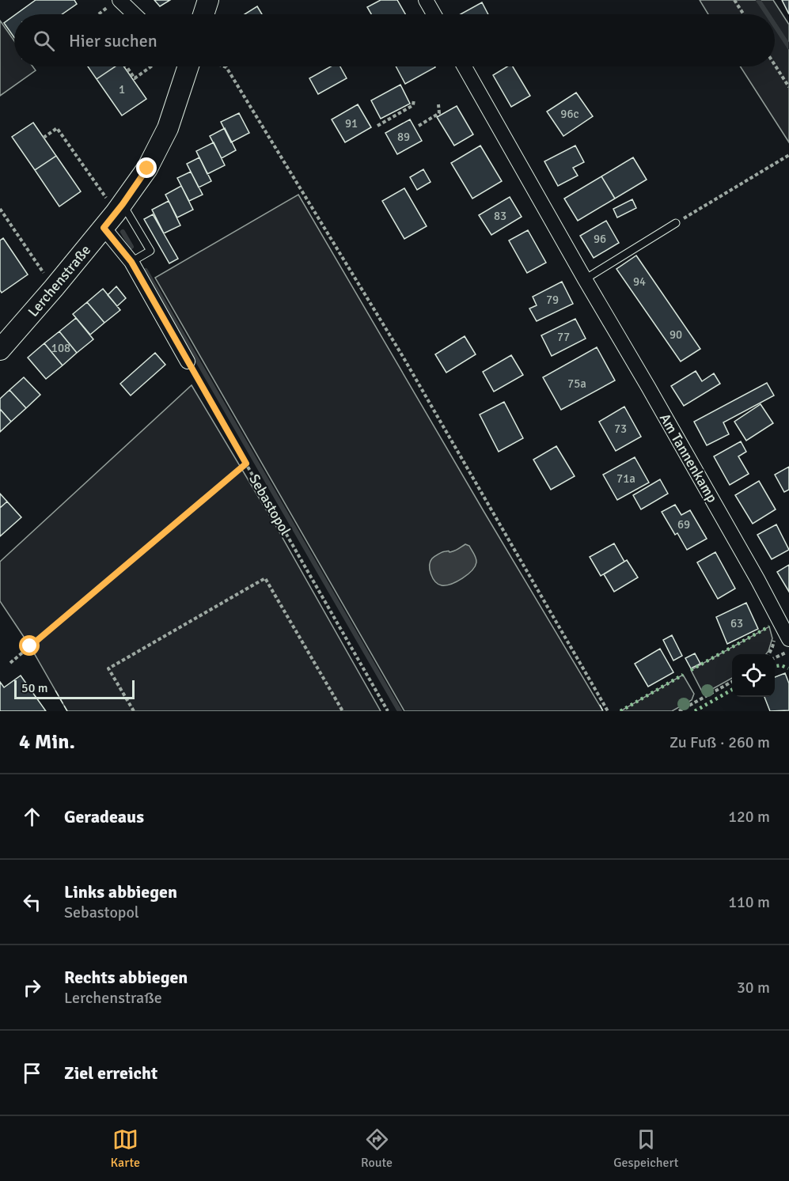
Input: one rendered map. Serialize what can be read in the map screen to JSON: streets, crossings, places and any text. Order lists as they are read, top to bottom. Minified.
{"streets":{"street":["Lerchenstraße","Am Tannenkamp"],"path":["Sebastopol"]},"house_numbers":["1","96c","91","89","83","96","94","79","90","77","108","75a","73","71a","69","63"],"scale_bar":"50 m","page":{"search":"Hier suchen","scale":"50 m","heading":["4 Min.","Zu Fuß · 260 m"],"list":[["Geradeaus","120 m"],["Links abbiegen","Sebastopol","110 m"],["Rechts abbiegen","Lerchenstraße","30 m"],"Ziel erreicht"],"nav":["Karte","Route","Gespeichert"]}}
